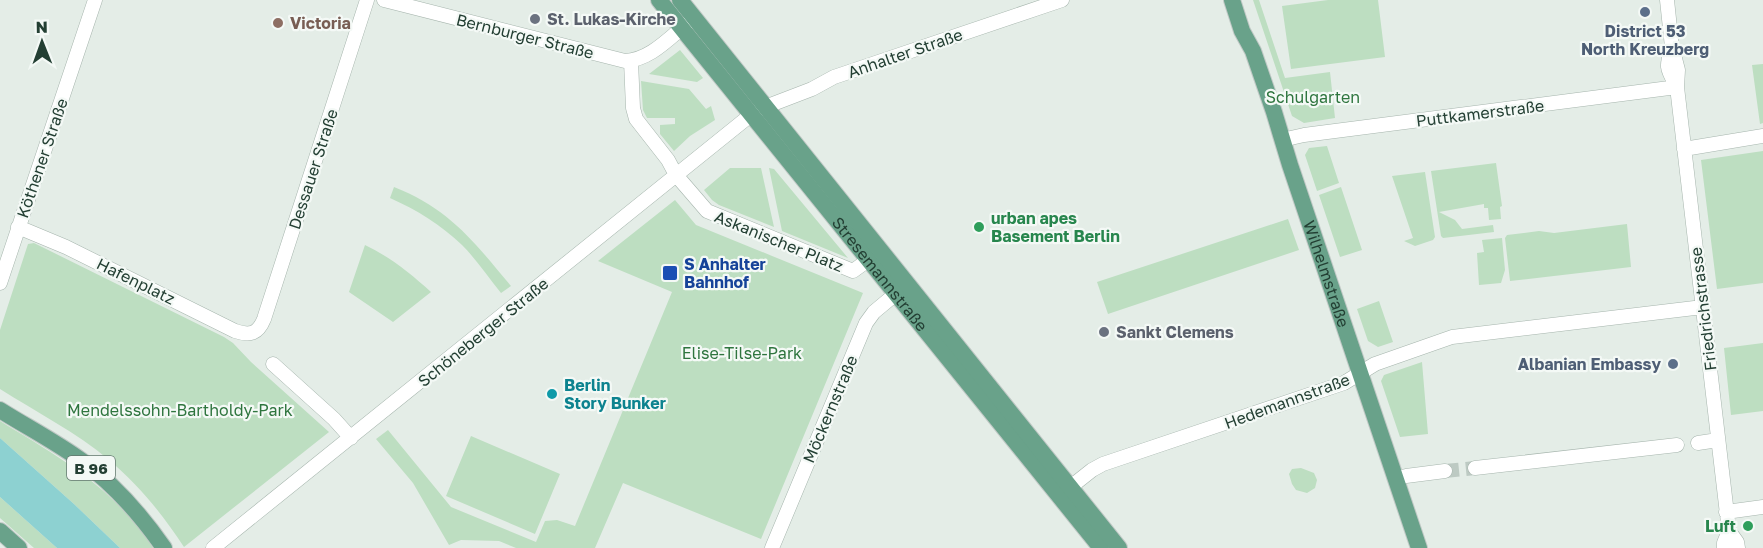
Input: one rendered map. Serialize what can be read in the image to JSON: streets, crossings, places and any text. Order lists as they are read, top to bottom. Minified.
{"streets":{"main road":["Wilhelmstraße","Stresemannstraße","B 96"],"street":["Bernburger Straße","Anhalter Straße","Puttkamerstraße","Köthener Straße","Dessauer Straße","Askanischer Platz","Hafenplatz","Friedrichstrasse","Schöneberger Straße","Hedemannstraße","Möckernstraße"]},"crossings":[["Bernburger Straße","Askanischer Platz"],["Anhalter Straße","Stresemannstraße"],["Anhalter Straße","Schöneberger Straße"],["Puttkamerstraße","Wilhelmstraße"],["Puttkamerstraße","Friedrichstrasse"],["Köthener Straße","Hafenplatz"],["Dessauer Straße","Hafenplatz"],["Askanischer Platz","Stresemannstraße"],["Askanischer Platz","Schöneberger Straße"],["Wilhelmstraße","Hedemannstraße"],["Stresemannstraße","Schöneberger Straße"],["Stresemannstraße","Hedemannstraße"],["Stresemannstraße","Möckernstraße"],["Friedrichstrasse","Hedemannstraße"]],"parks":["Schulgarten","Elise-Tilse-Park","Mendelssohn-Bartholdy-Park"],"places":{"other":["District 53 North Kreuzberg","St. Lukas-Kirche","Victoria","urban apes Basement Berlin","Sankt Clemens","Albanian Embassy","Berlin Story Bunker","Luft"],"transit":["S Anhalter Bahnhof"]},"north":"top"}
